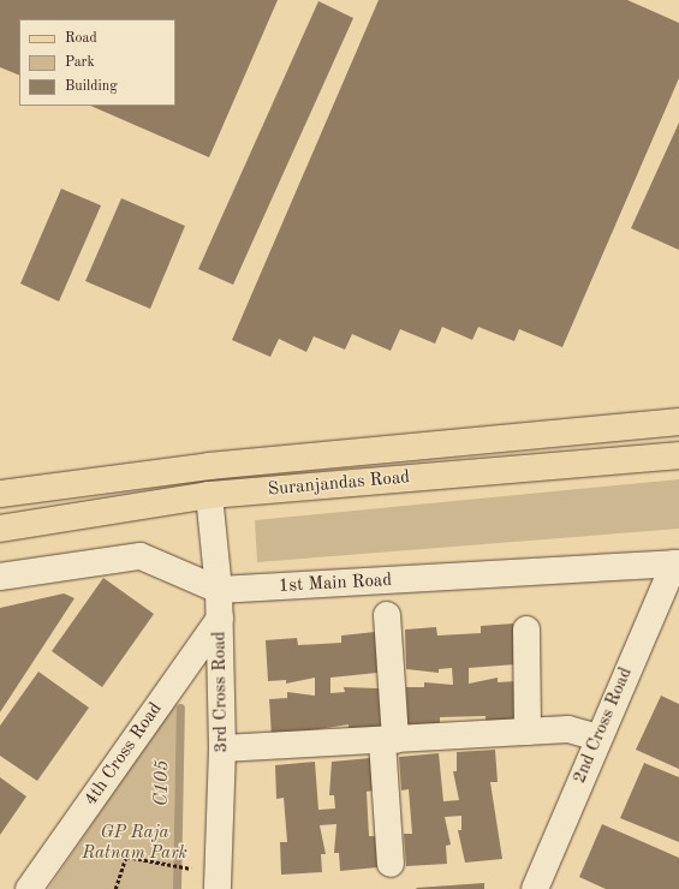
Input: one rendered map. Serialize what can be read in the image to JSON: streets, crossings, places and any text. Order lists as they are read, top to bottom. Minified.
{"streets":{"main road":["Suranjandas Road"],"street":["1st Main Road","3rd Cross Road","2nd Cross Road","4th Cross Road"]},"crossings":[["Suranjandas Road","3rd Cross Road"],["1st Main Road","3rd Cross Road"],["1st Main Road","2nd Cross Road"],["3rd Cross Road","4th Cross Road"]],"water":["C105"],"parks":["GP Raja Ratnam Park"],"legend":["Road","Park","Building"]}
